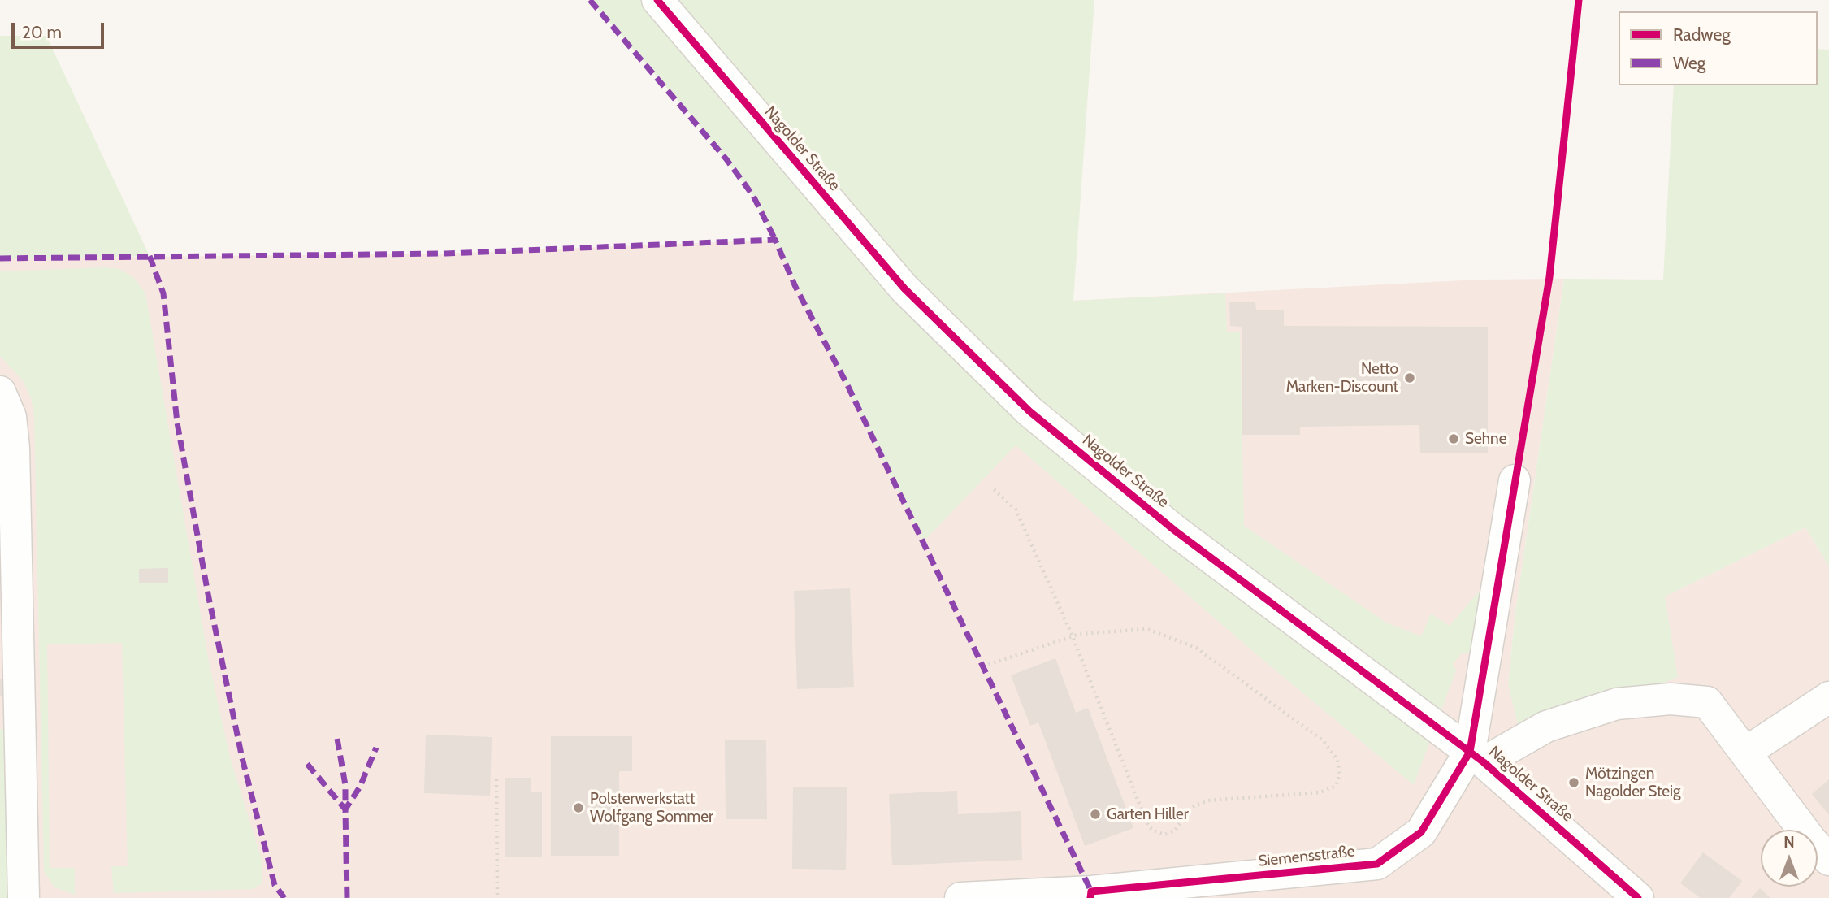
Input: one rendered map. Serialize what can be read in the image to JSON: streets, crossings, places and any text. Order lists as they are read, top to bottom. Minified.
{"streets":{"street":["Nagolder Straße","Siemensstraße"]},"crossings":[["Nagolder Straße","Siemensstraße"]],"places":["Netto Marken-Discount","Sehne","Mötzingen Nagolder Steig","Polsterwerkstatt Wolfgang Sommer","Garten Hiller"],"legend":["Radweg","Weg"],"scale_bar":"20 m","north":"top"}
